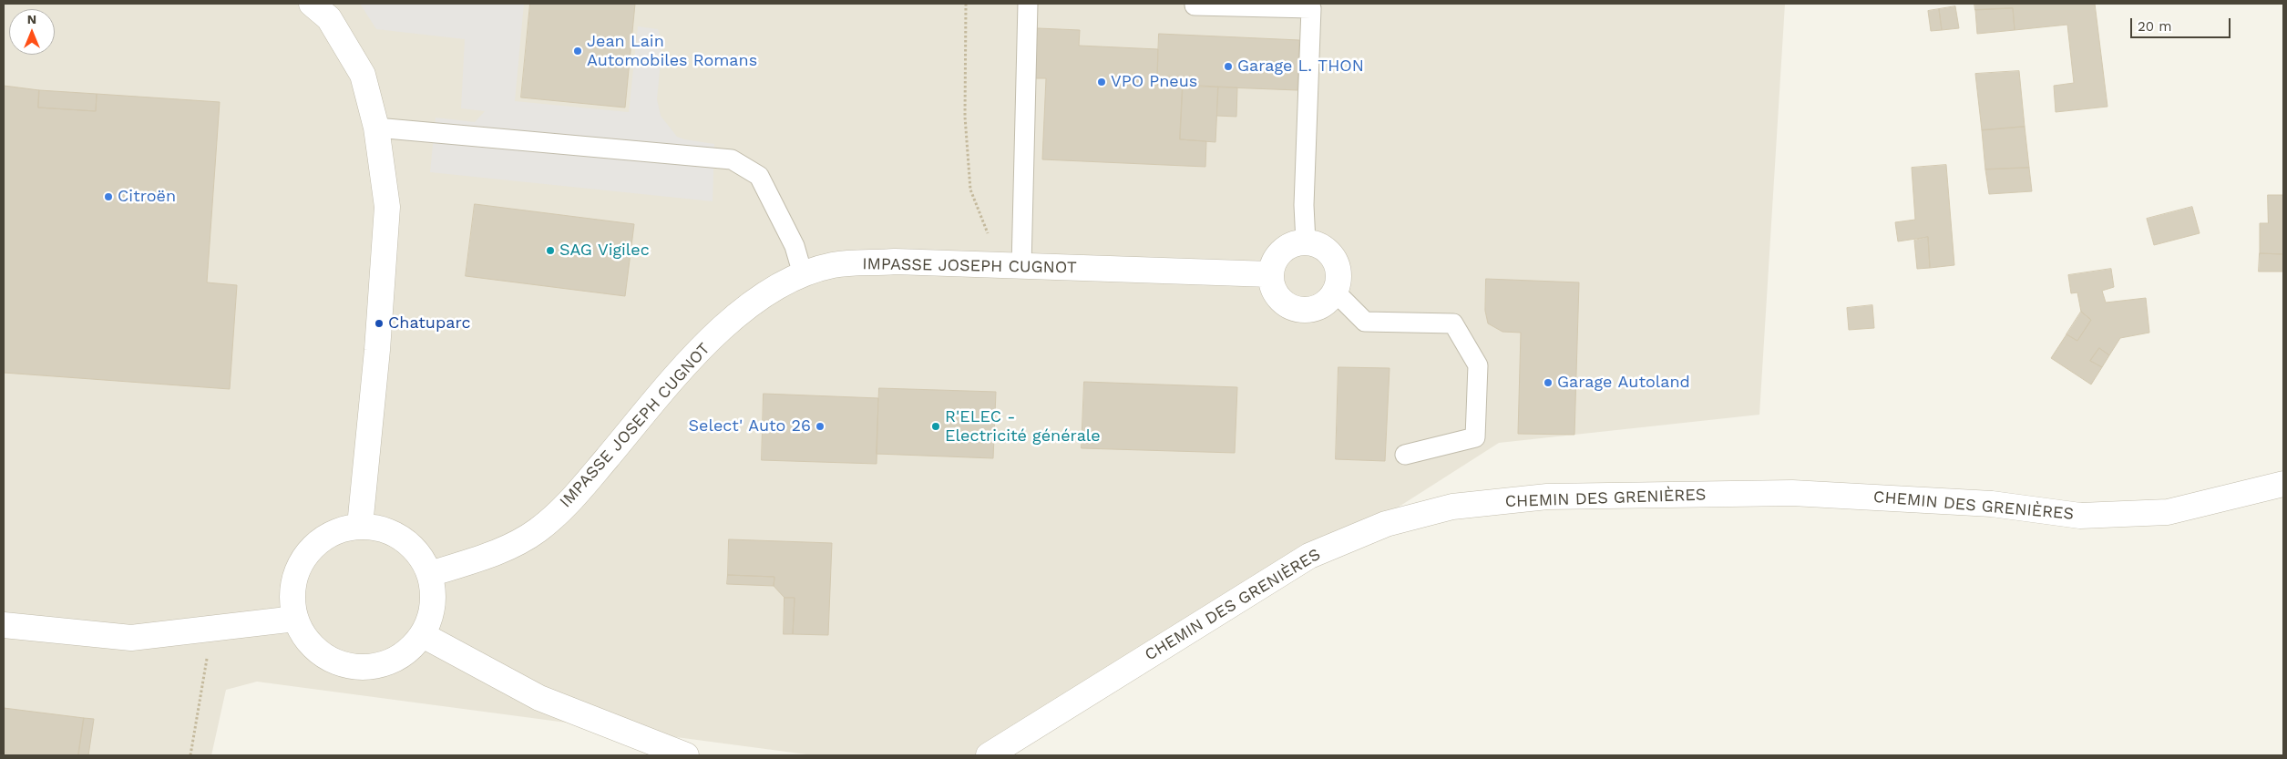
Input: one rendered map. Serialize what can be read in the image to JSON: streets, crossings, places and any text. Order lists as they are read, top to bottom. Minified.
{"streets":{"street":["IMPASSE JOSEPH CUGNOT","CHEMIN DES GRENIÈRES"]},"places":["Jean Lain Automobiles Romans","Garage L. THON","VPO Pneus","Citroën","SAG Vigilec","Chatuparc","Garage Autoland","Select' Auto 26","R'ELEC - Electricité générale"],"scale_bar":"20 m","north":"top"}
